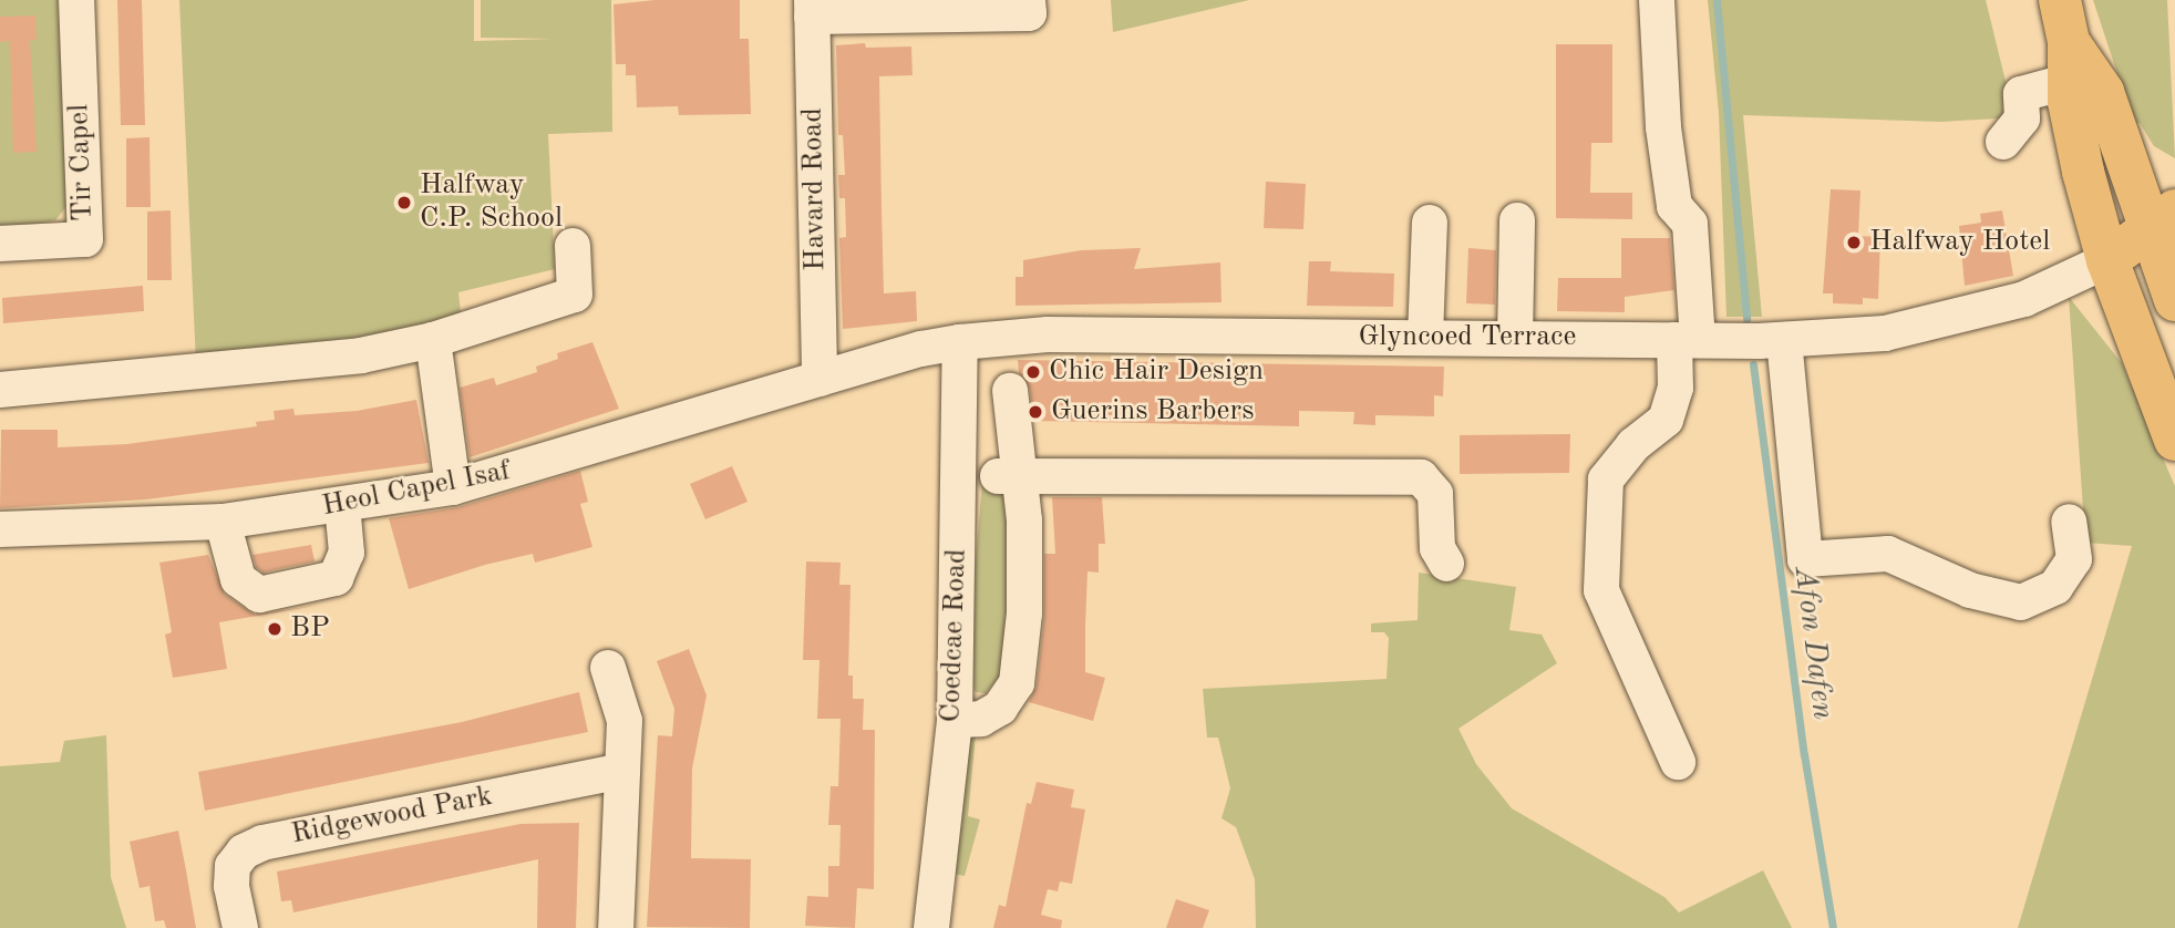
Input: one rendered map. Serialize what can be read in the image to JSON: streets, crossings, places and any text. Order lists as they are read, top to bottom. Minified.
{"streets":{"street":["Tir Capel","Havard Road","Glyncoed Terrace","Heol Capel Isaf","Coedcae Road","Ridgewood Park"]},"crossings":[["Havard Road","Glyncoed Terrace"],["Havard Road","Heol Capel Isaf"],["Glyncoed Terrace","Heol Capel Isaf"],["Glyncoed Terrace","Coedcae Road"]],"water":["Afon Dafen"],"places":["Halfway C.P. School","Halfway Hotel","Chic Hair Design","Guerins Barbers","BP"]}
